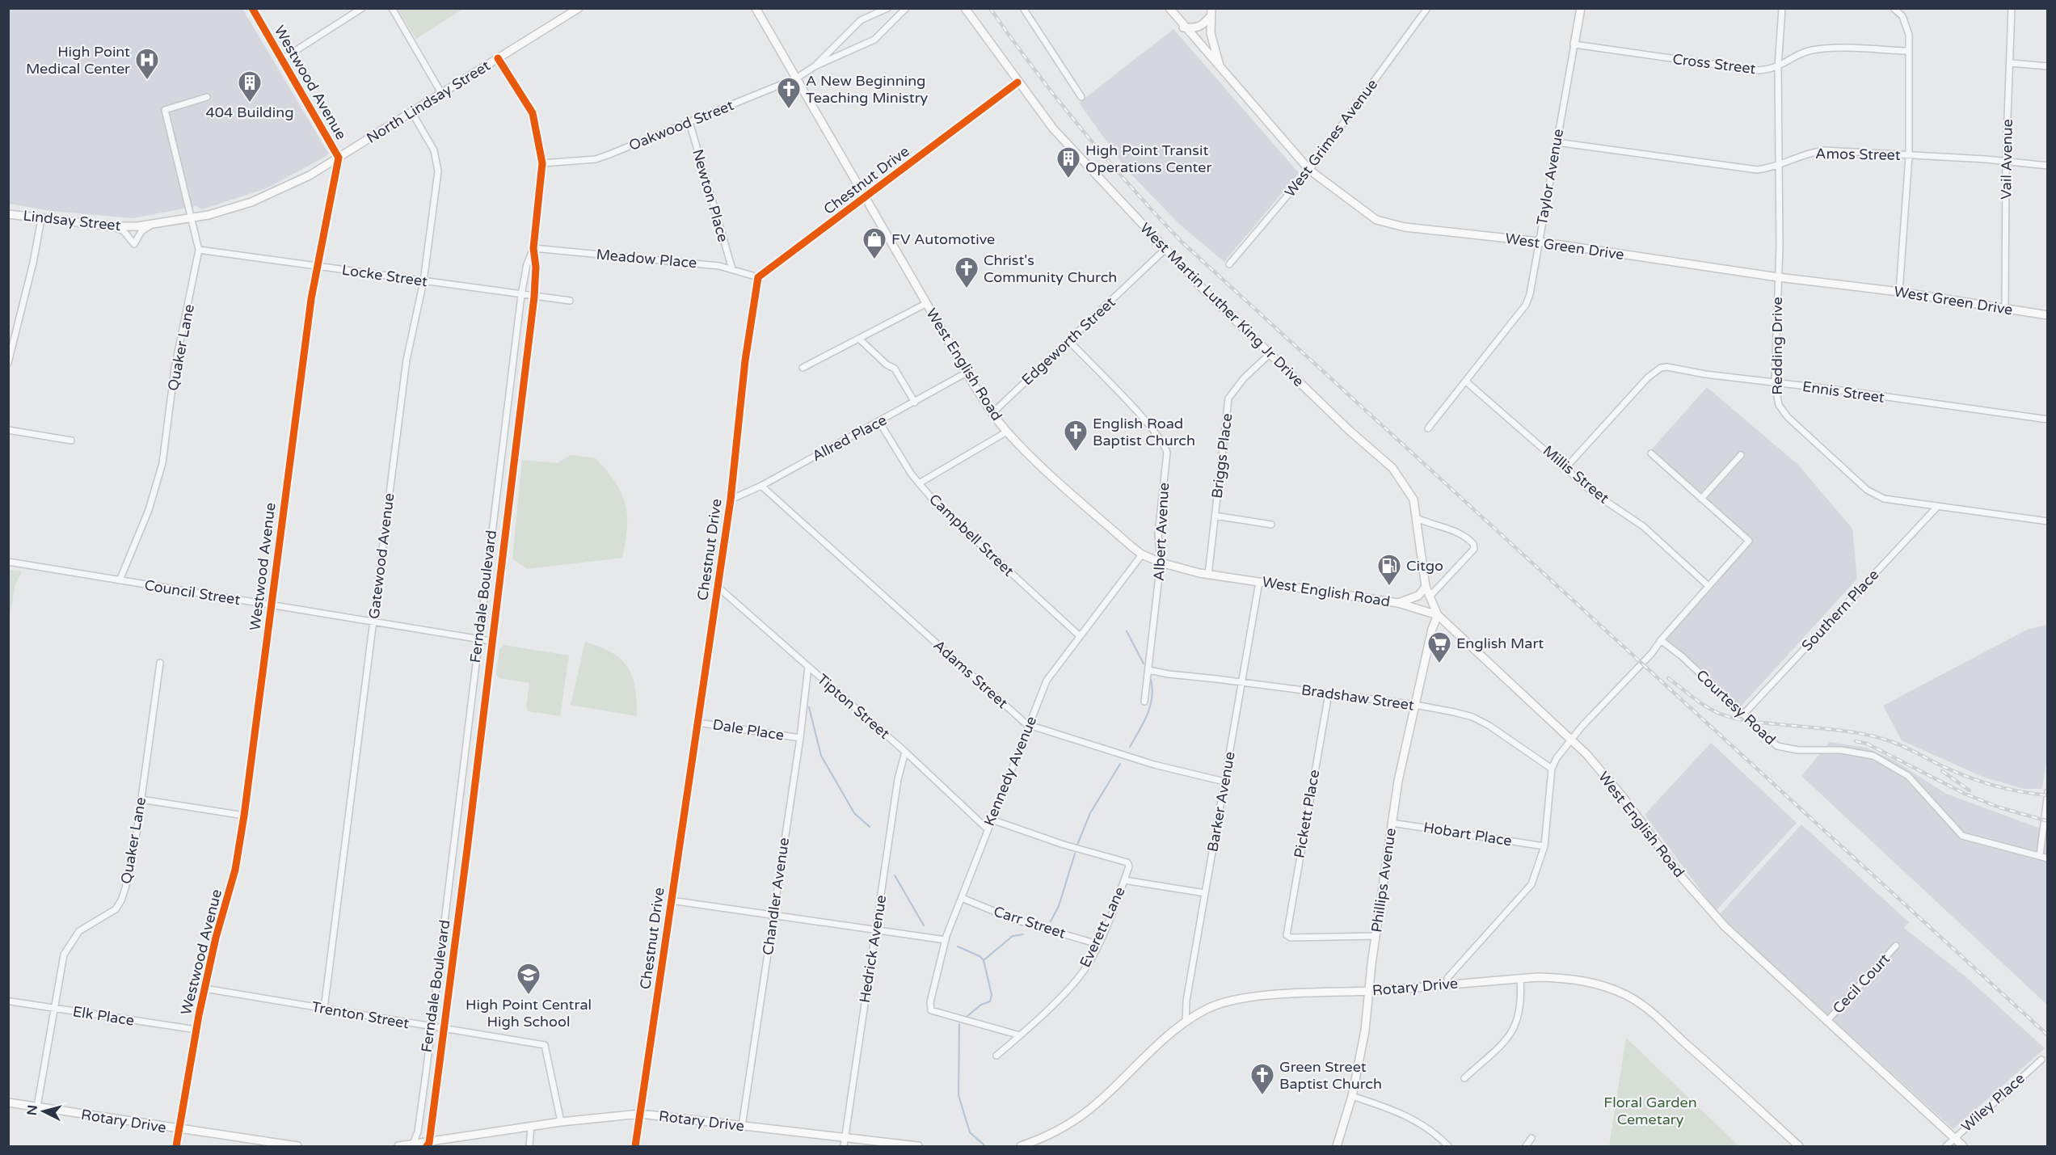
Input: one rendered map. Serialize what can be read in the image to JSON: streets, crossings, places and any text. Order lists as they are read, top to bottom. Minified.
{"streets":{"main road":["Westwood Avenue","North Lindsay Street","Taylor Avenue","Chestnut Drive","Lindsay Street","West Green Drive","West Martin Luther King Jr Drive","West English Road","Phillips Avenue","Rotary Drive"],"street":["Cross Street","Oakwood Street","West Grimes Avenue","Amos Street","Vail Avenue","Newton Place","Meadow Place","Locke Street","Edgeworth Street","Redding Drive","Quaker Lane","Ennis Street","Allred Place","Briggs Place","Millis Street","Albert Avenue","Campbell Street","Gatewood Avenue","Council Street","Ferndale Boulevard","Southern Place","Adams Street","Bradshaw Street","Tipton Street","Courtesy Road","Dale Place","Kennedy Avenue","Barker Avenue","Pickett Place","Hobart Place","Chandler Avenue","Carr Street","Everett Lane","Hedrick Avenue","Cecil Court","Trenton Street","Elk Place","Wiley Place"]},"crossings":[["Cross Street","Taylor Avenue"],["Cross Street","Redding Drive"],["Westwood Avenue","North Lindsay Street"],["Westwood Avenue","Locke Street"],["Westwood Avenue","Council Street"],["Westwood Avenue","Rotary Drive"],["Westwood Avenue","Trenton Street"],["Westwood Avenue","Elk Place"],["North Lindsay Street","Lindsay Street"],["North Lindsay Street","Quaker Lane"],["North Lindsay Street","Gatewood Avenue"],["North Lindsay Street","Ferndale Boulevard"],["Oakwood Street","Newton Place"],["Oakwood Street","West English Road"],["Oakwood Street","Ferndale Boulevard"],["West Grimes Avenue","West Green Drive"],["Amos Street","Vail Avenue"],["Amos Street","Taylor Avenue"],["Amos Street","Redding Drive"],["Vail Avenue","West Green Drive"],["Taylor Avenue","West Green Drive"],["Taylor Avenue","Millis Street"],["Chestnut Drive","Meadow Place"],["Chestnut Drive","West Martin Luther King Jr Drive"],["Chestnut Drive","West English Road"],["Chestnut Drive","Allred Place"],["Chestnut Drive","Tipton Street"],["Chestnut Drive","Dale Place"],["Chestnut Drive","Rotary Drive"],["Newton Place","Meadow Place"],["Lindsay Street","Quaker Lane"],["West Green Drive","Redding Drive"],["Meadow Place","Ferndale Boulevard"],["Locke Street","Quaker Lane"],["Locke Street","Gatewood Avenue"],["Locke Street","Ferndale Boulevard"],["West Martin Luther King Jr Drive","Edgeworth Street"],["West Martin Luther King Jr Drive","West English Road"],["West Martin Luther King Jr Drive","Briggs Place"],["West Martin Luther King Jr Drive","Phillips Avenue"],["Edgeworth Street","West English Road"],["Edgeworth Street","Albert Avenue"],["Redding Drive","Ennis Street"],["Redding Drive","Southern Place"],["Quaker Lane","Council Street"],["Quaker Lane","Rotary Drive"],["Quaker Lane","Elk Place"],["West English Road","Allred Place"],["West English Road","Briggs Place"],["West English Road","Albert Avenue"],["West English Road","Kennedy Avenue"],["West English Road","Barker Avenue"],["West English Road","Phillips Avenue"],["West English Road","Cecil Court"],["West English Road","Wiley Place"],["Ennis Street","Millis Street"],["Allred Place","Campbell Street"],["Allred Place","Adams Street"],["Albert Avenue","Bradshaw Street"],["Campbell Street","Kennedy Avenue"],["Gatewood Avenue","Council Street"],["Gatewood Avenue","Trenton Street"],["Council Street","Ferndale Boulevard"],["Ferndale Boulevard","Rotary Drive"],["Ferndale Boulevard","Trenton Street"],["Southern Place","Courtesy Road"],["Adams Street","Kennedy Avenue"],["Adams Street","Barker Avenue"],["Bradshaw Street","Barker Avenue"],["Bradshaw Street","Pickett Place"],["Bradshaw Street","Phillips Avenue"],["Tipton Street","Kennedy Avenue"],["Tipton Street","Chandler Avenue"],["Tipton Street","Hedrick Avenue"],["Dale Place","Chandler Avenue"],["Kennedy Avenue","Carr Street"],["Kennedy Avenue","Everett Lane"],["Barker Avenue","Rotary Drive"],["Pickett Place","Phillips Avenue"],["Hobart Place","Phillips Avenue"],["Phillips Avenue","Rotary Drive"],["Chandler Avenue","Rotary Drive"],["Carr Street","Everett Lane"],["Hedrick Avenue","Rotary Drive"],["Rotary Drive","Trenton Street"]],"parks":["Floral Garden Cemetary"],"places":{"hospital":["High Point Medical Center"],"building":["404 Building","High Point Transit Operations Center"],"church":["A New Beginning Teaching Ministry","Christ's Community Church","English Road Baptist Church","Green Street Baptist Church"],"shop":["FV Automotive"],"fuel station":["Citgo"],"supermarket":["English Mart"],"school or university":["High Point Central High School"]},"north":"left"}
